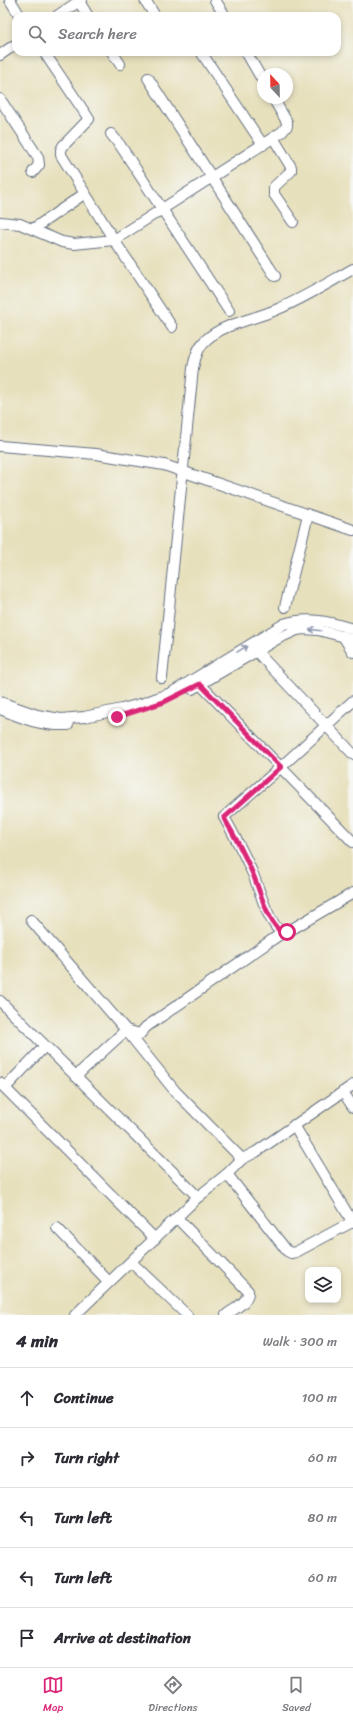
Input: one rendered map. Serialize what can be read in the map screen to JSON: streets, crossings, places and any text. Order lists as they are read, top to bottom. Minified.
{"north":"top","page":{"search":"Search here","heading":["4 min","Walk · 300 m"],"list":[["Continue","100 m"],["Turn right","60 m"],["Turn left","80 m"],["Turn left","60 m"],"Arrive at destination"],"nav":["Map","Directions","Saved"]}}
